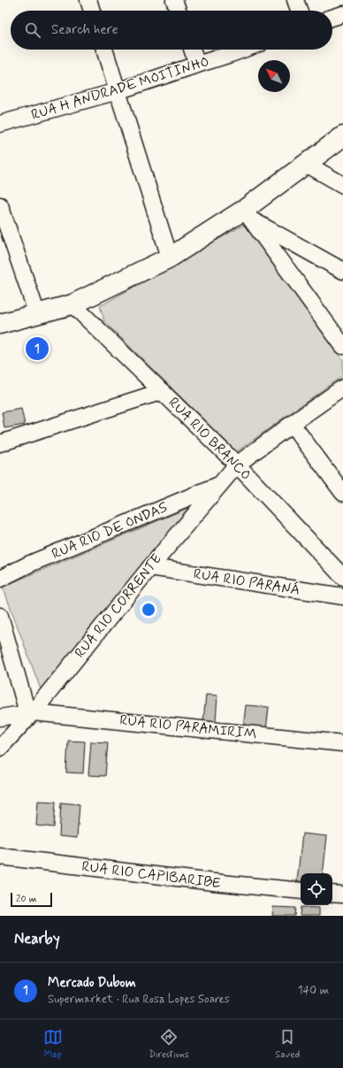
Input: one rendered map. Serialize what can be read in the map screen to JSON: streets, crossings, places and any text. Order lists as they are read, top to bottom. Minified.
{"streets":{"street":["RUA H ANDRADE MOITINHO","RUA RIO BRANCO","RUA RIO DE ONDAS","RUA RIO PARANÁ","RUA RIO CORRENTE","RUA RIO PARAMIRIM","RUA RIO CAPIBARIBE"]},"crossings":[["RUA RIO BRANCO","RUA RIO CORRENTE"],["RUA RIO DE ONDAS","RUA RIO CORRENTE"],["RUA RIO PARANÁ","RUA RIO CORRENTE"],["RUA RIO CORRENTE","RUA RIO PARAMIRIM"]],"scale_bar":"20 m","north":"top left","page":{"search":"Search here","pins":"1","scale":"20 m","heading":"Nearby","list":[{"mark":"1","name":"Mercado Dubom","note":"Supermarket · Rua Rosa Lopes Soares","value":"140 m"}],"nav":["Map","Directions","Saved"]}}
